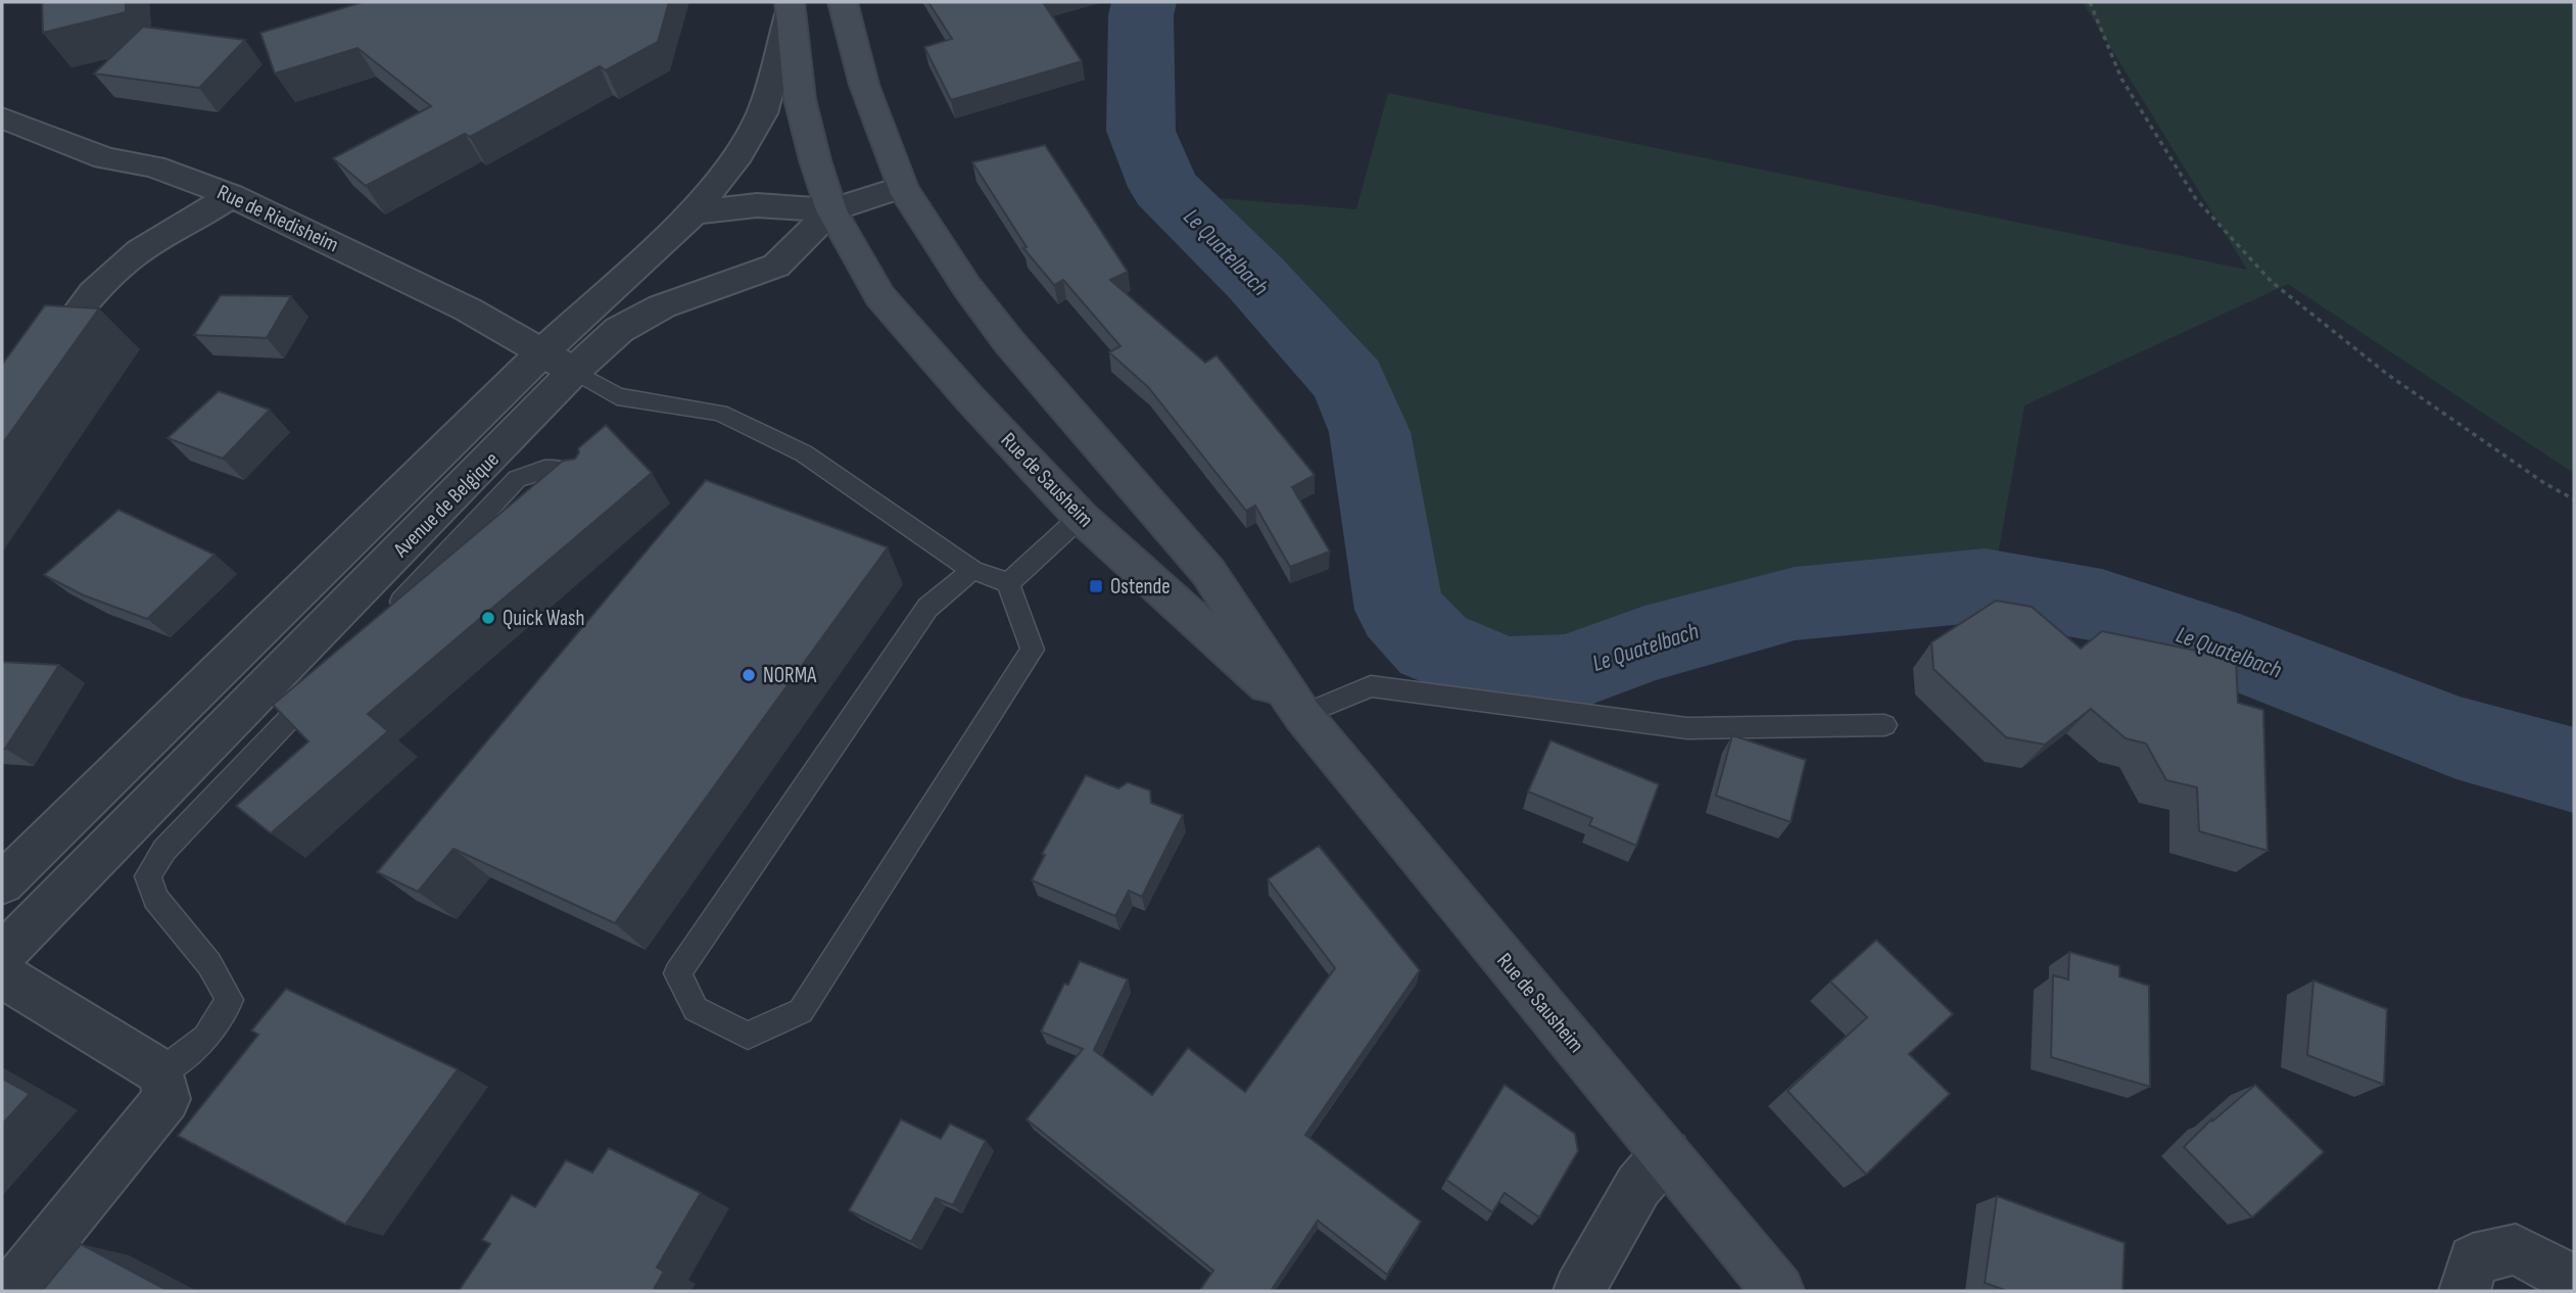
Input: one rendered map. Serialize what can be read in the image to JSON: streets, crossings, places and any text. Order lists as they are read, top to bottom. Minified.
{"streets":{"main road":["Rue de Sausheim"],"street":["Rue de Riedisheim","Avenue de Belgique"]},"crossings":[["Rue de Riedisheim","Avenue de Belgique"],["Rue de Sausheim","Avenue de Belgique"]],"water":["Le Quatelbach"],"places":{"transit":["Ostende"],"other":["Quick Wash","NORMA"]}}
